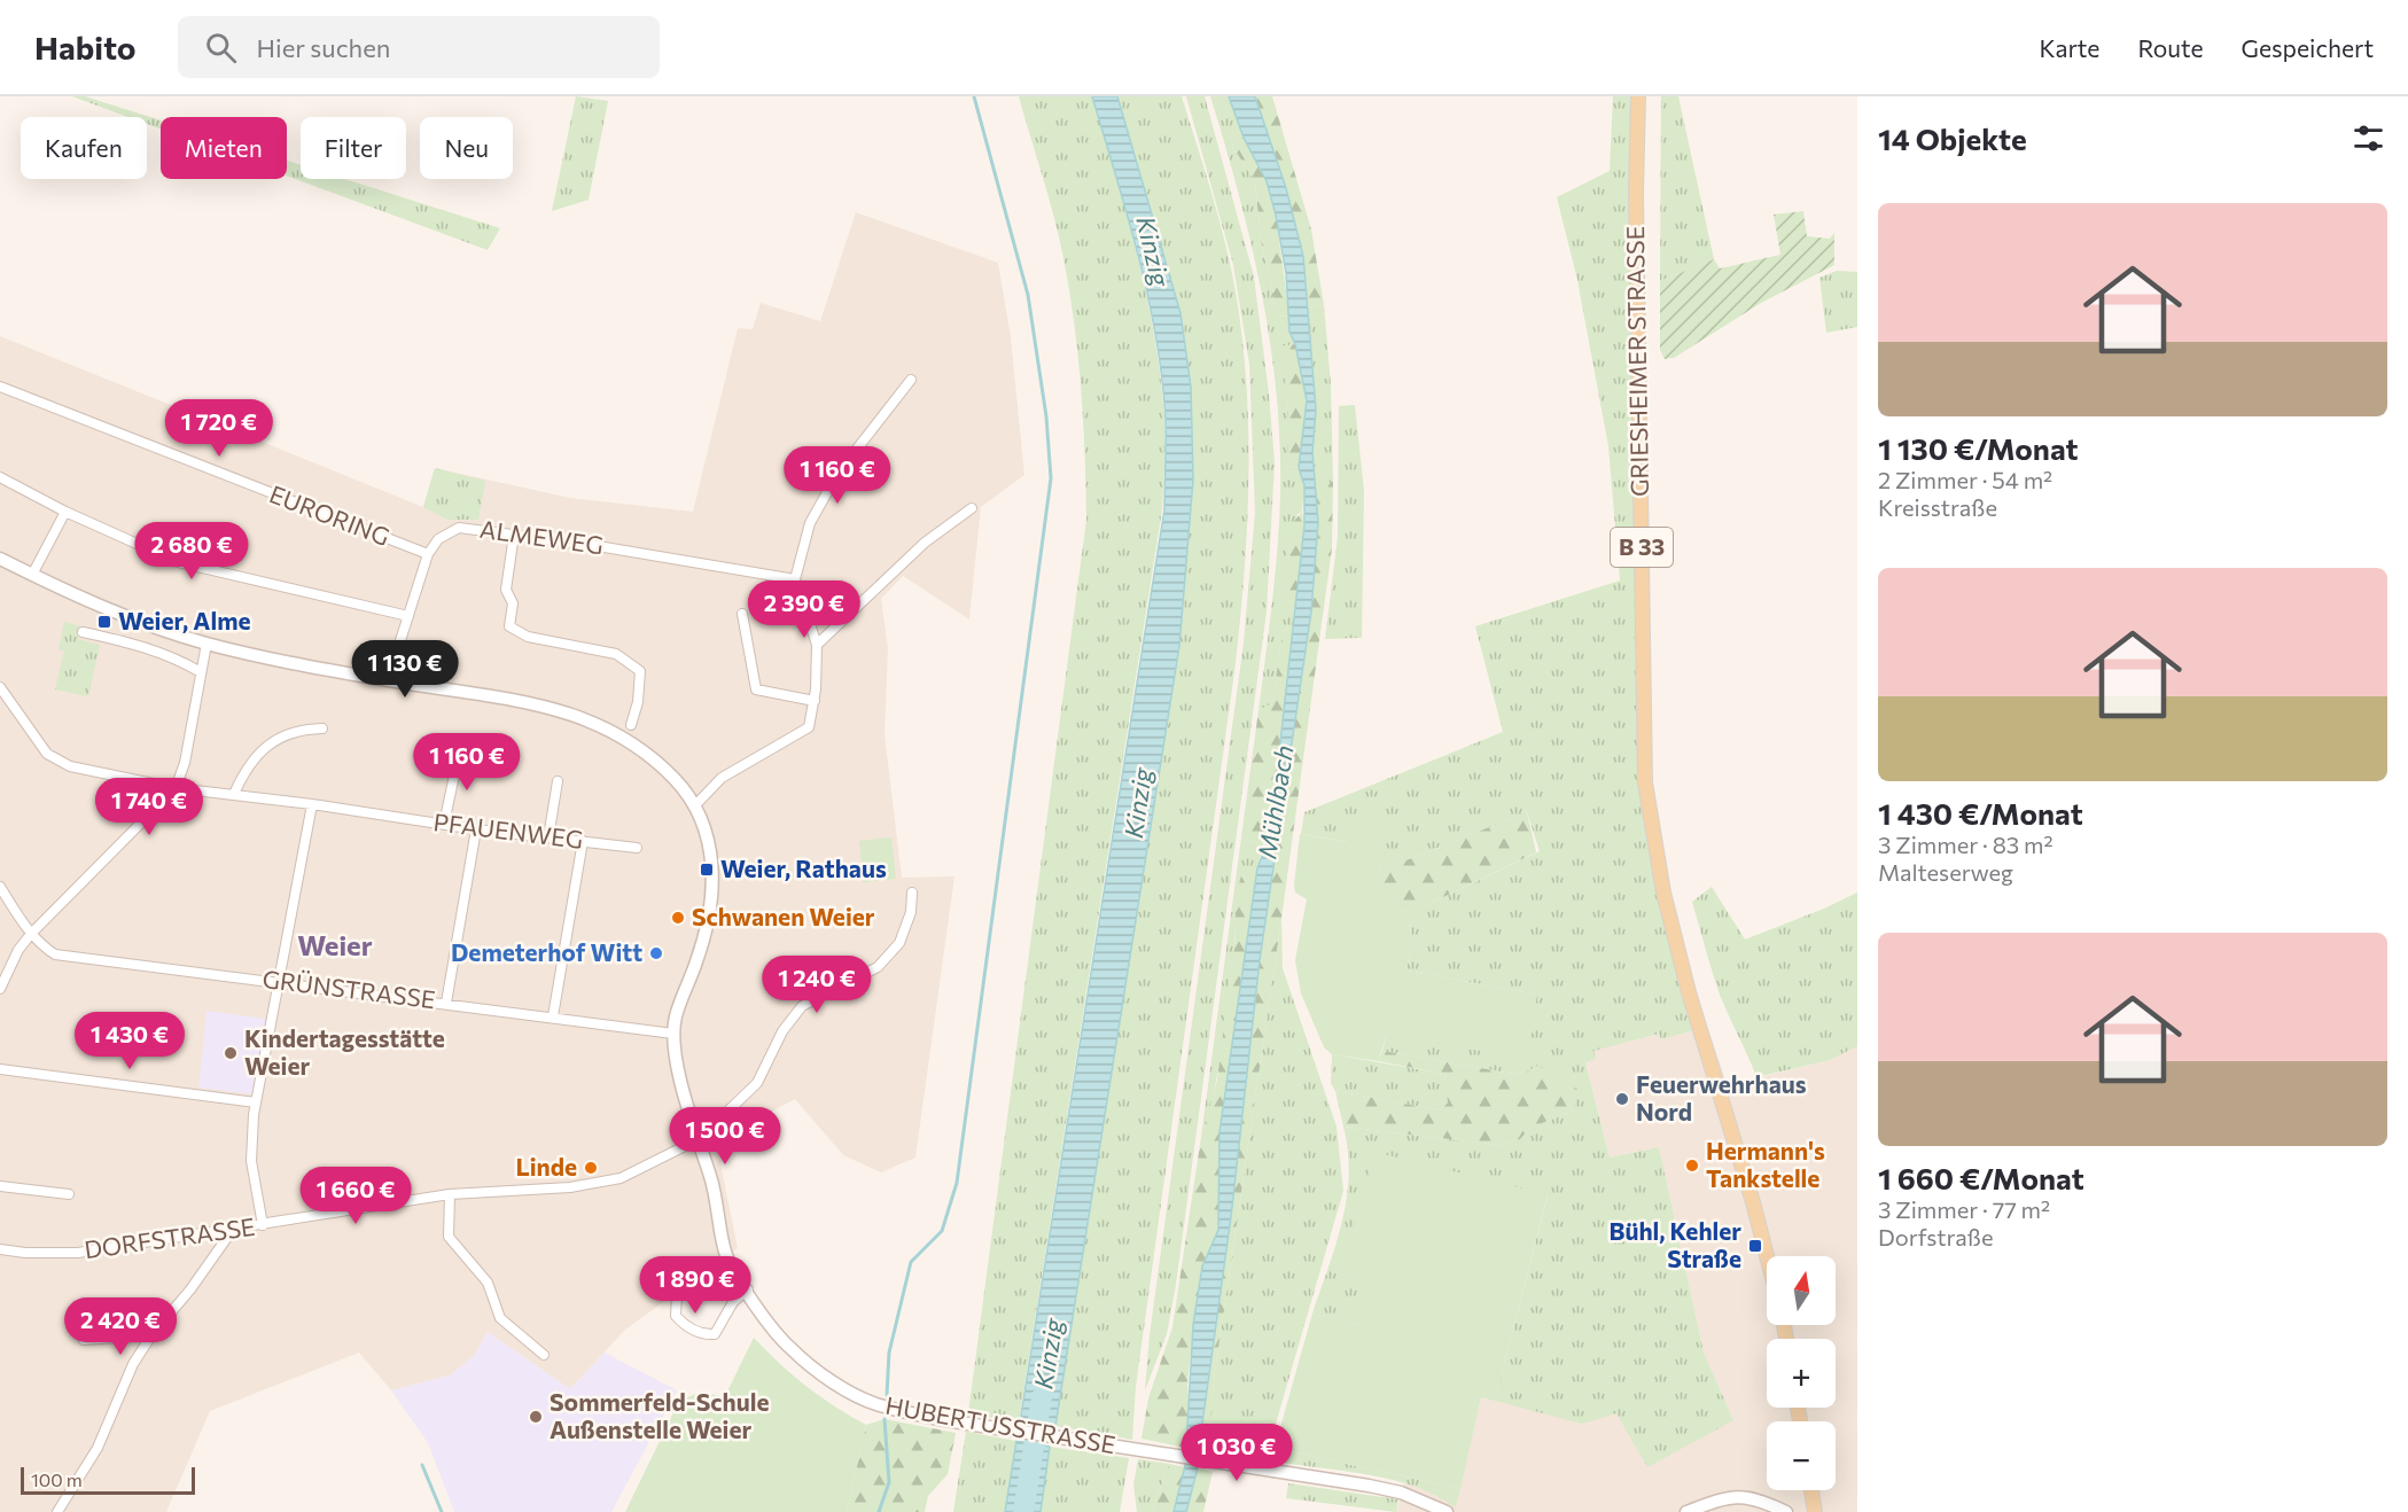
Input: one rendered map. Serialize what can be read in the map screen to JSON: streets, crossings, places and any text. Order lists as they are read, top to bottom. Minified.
{"streets":{"main road":["GRIESHEIMER STRASSE","B 33"],"street":["EURORING","ALMEWEG","PFAUENWEG","GRÜNSTRASSE","DORFSTRASSE","HUBERTUSSTRASSE"]},"crossings":[["EURORING","ALMEWEG"],["ALMEWEG","HUBERTUSSTRASSE"],["GRÜNSTRASSE","HUBERTUSSTRASSE"],["DORFSTRASSE","HUBERTUSSTRASSE"]],"districts":["Weier"],"water":["Kinzig","Mühlbach"],"places":{"transit":["Weier, Alme","Weier, Rathaus","Bühl, Kehler Straße"],"other":["Schwanen Weier","Demeterhof Witt","Kindertagesstätte Weier","Feuerwehrhaus Nord","Hermann's Tankstelle","Linde","Sommerfeld-Schule Außenstelle Weier"]},"scale_bar":"100 m","north":"top","page":{"header":"Habito","search":"Hier suchen","nav":["Karte","Route","Gespeichert"],"heading":"14 Objekte","chip":["Kaufen","Mieten","Filter","Neu"],"list":[{"name":"1 130 €/Monat","note":"2 Zimmer · 54 m² · Kreisstraße"},{"name":"1 430 €/Monat","note":"3 Zimmer · 83 m² · Malteserweg"},{"name":"1 660 €/Monat","note":"3 Zimmer · 77 m² · Dorfstraße"}],"price":["1 720 €","1 160 €","2 680 €","2 390 €","1 130 €","1 160 €","1 740 €","1 240 €","1 430 €","1 500 €","1 660 €","1 890 €","2 420 €","1 030 €"],"map_buttons":["+","−"],"scale":"100 m"}}
